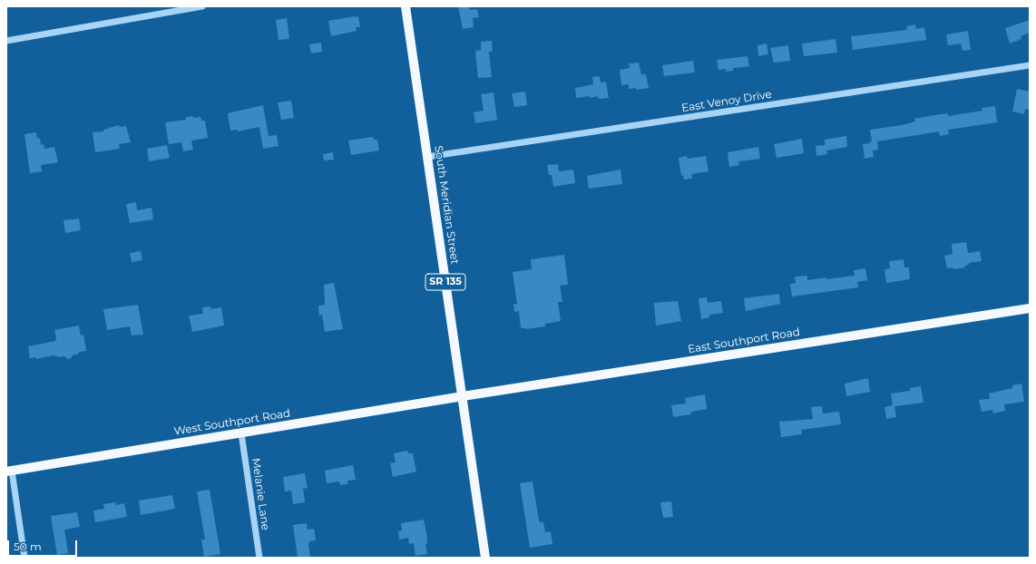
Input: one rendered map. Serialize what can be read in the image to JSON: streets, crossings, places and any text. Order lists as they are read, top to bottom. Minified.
{"streets":{"main road":["South Meridian Street","SR 135","East Southport Road","West Southport Road"],"street":["East Venoy Drive","Melanie Lane"]},"crossings":[["East Venoy Drive","South Meridian Street"],["South Meridian Street","East Southport Road"],["South Meridian Street","West Southport Road"],["East Southport Road","West Southport Road"],["West Southport Road","Melanie Lane"]],"scale_bar":"50 m"}
